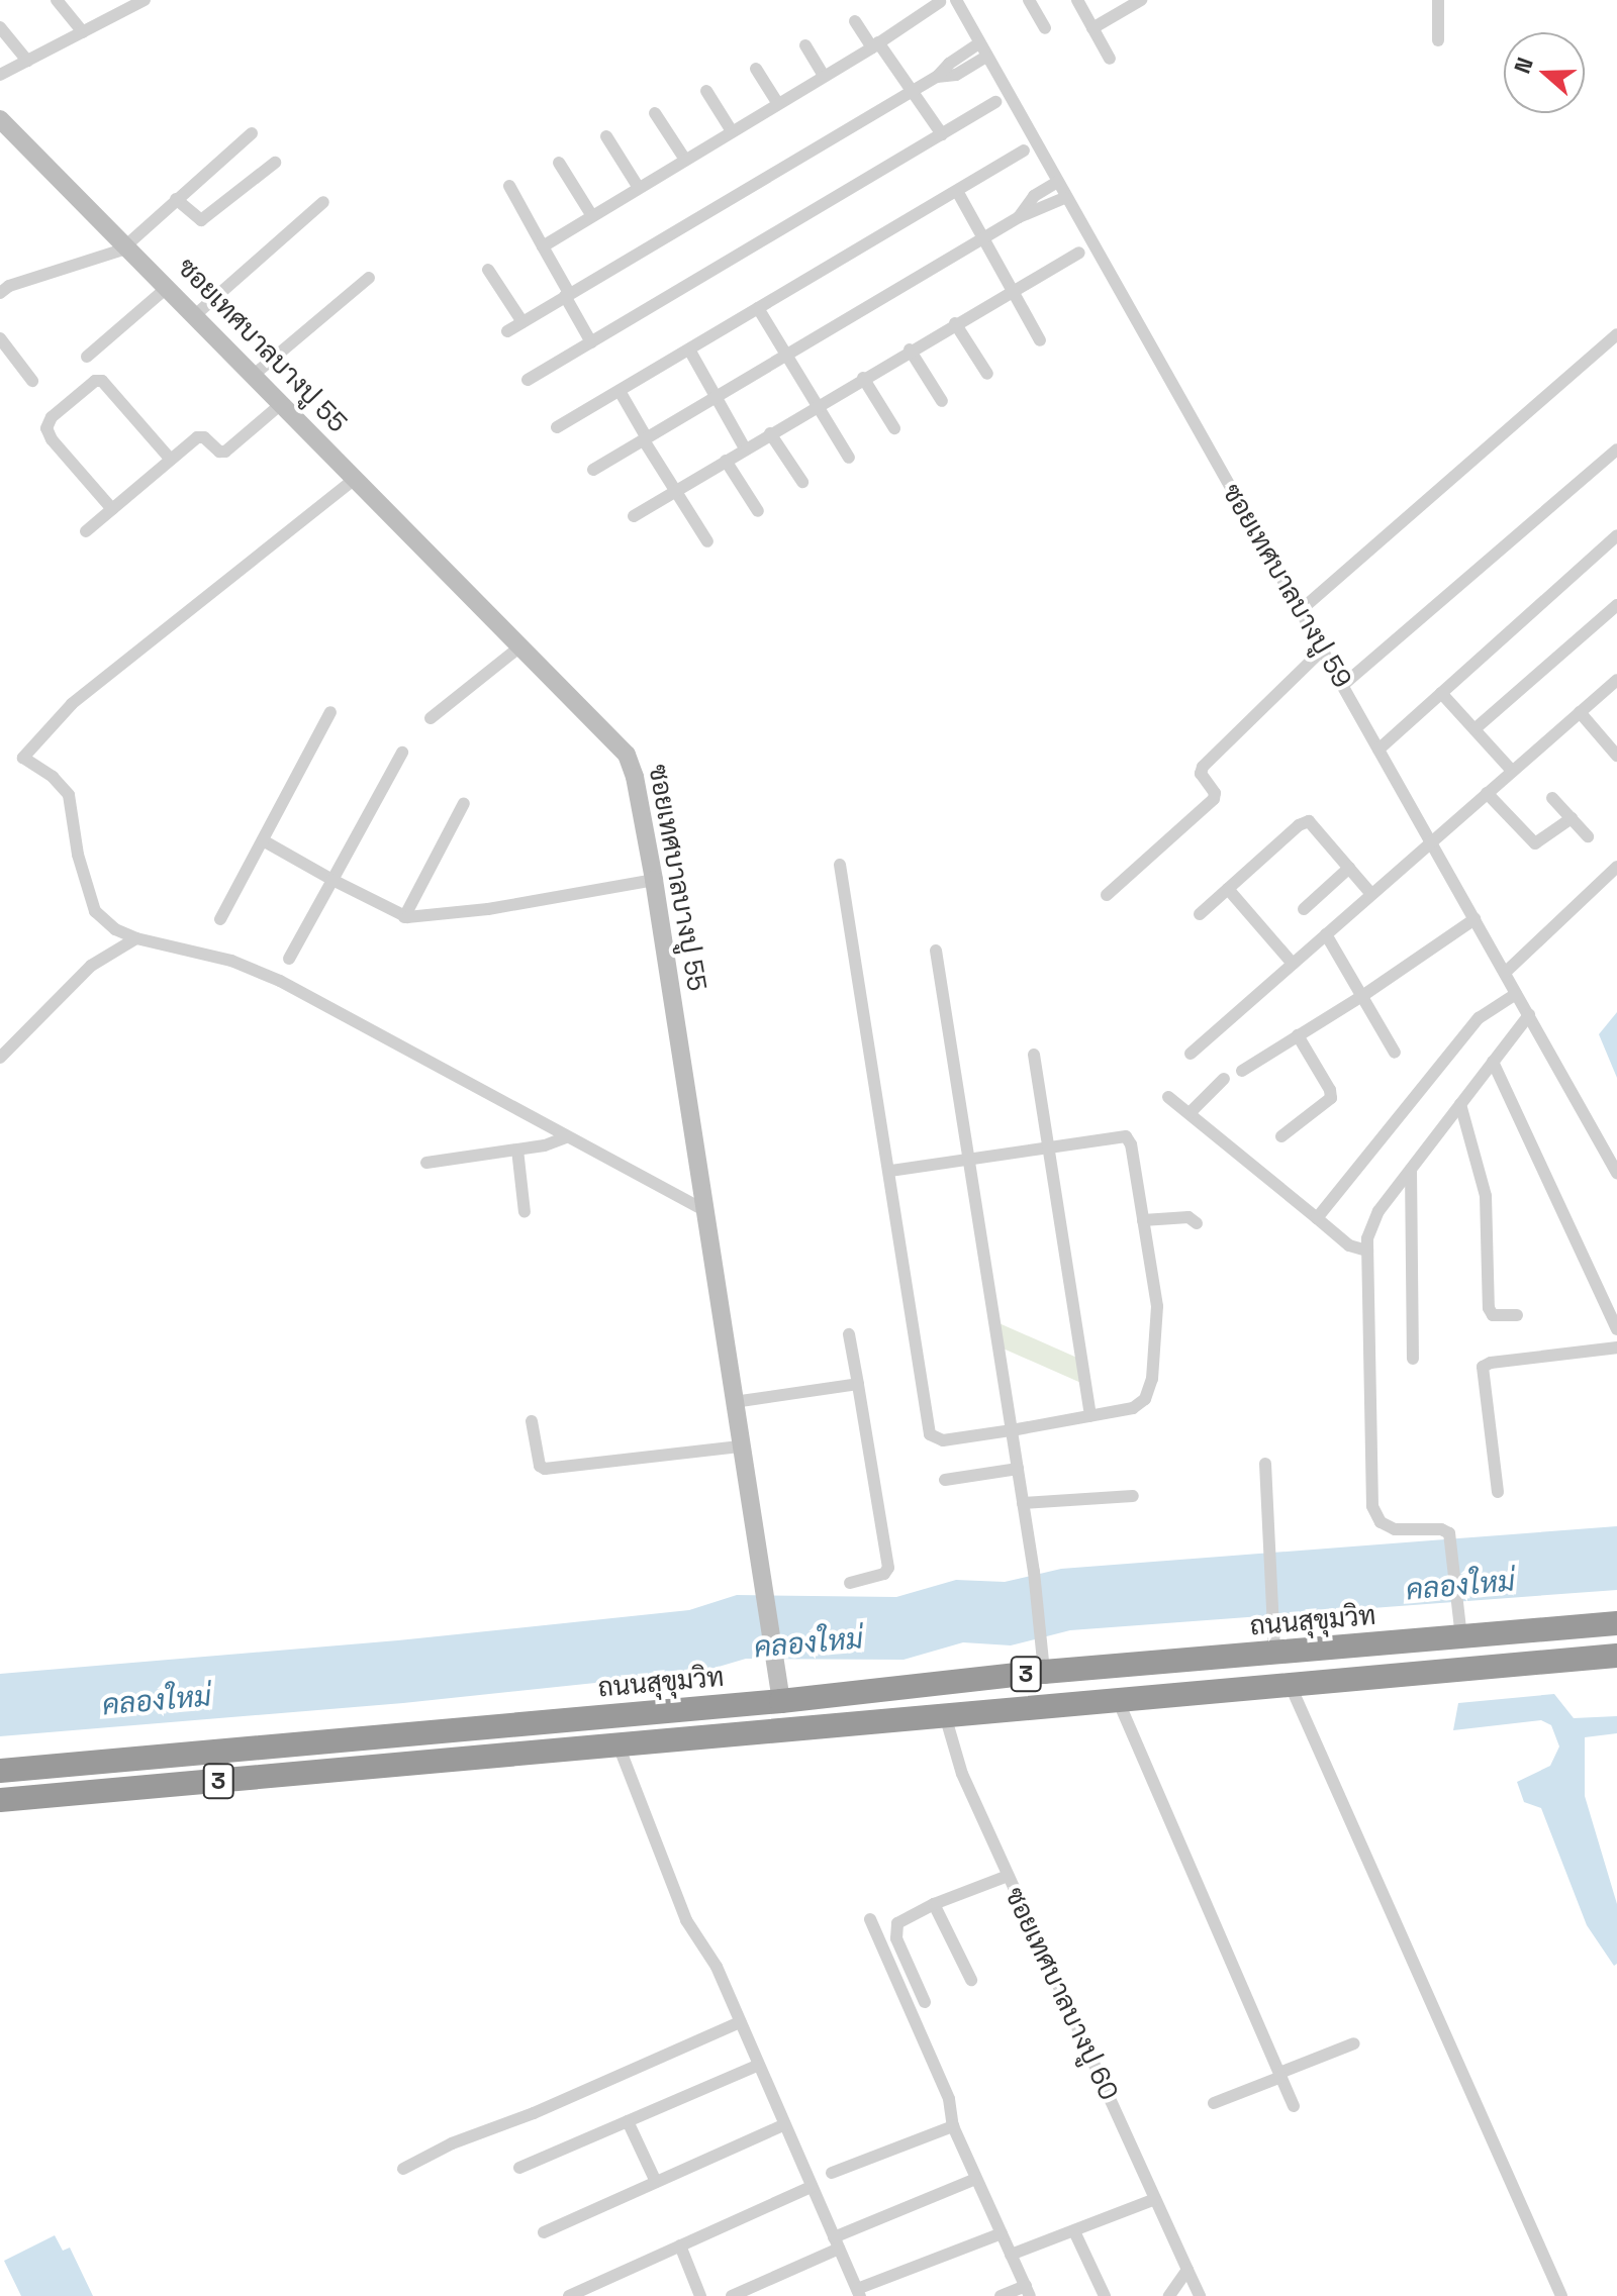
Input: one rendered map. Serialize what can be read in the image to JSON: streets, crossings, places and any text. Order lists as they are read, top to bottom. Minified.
{"streets":{"highway":["ถนนสุขุมวิท","3"],"street":["ซอยเทศบาลบางปู 55","ซอยเทศบาลบางปู 59","ซอยเทศบาลบางปู 60"]},"crossings":[["ซอยเทศบาลบางปู 55","ถนนสุขุมวิท"],["3","ซอยเทศบาลบางปู 60"]],"water":["คลองใหม่"],"north":"left"}
